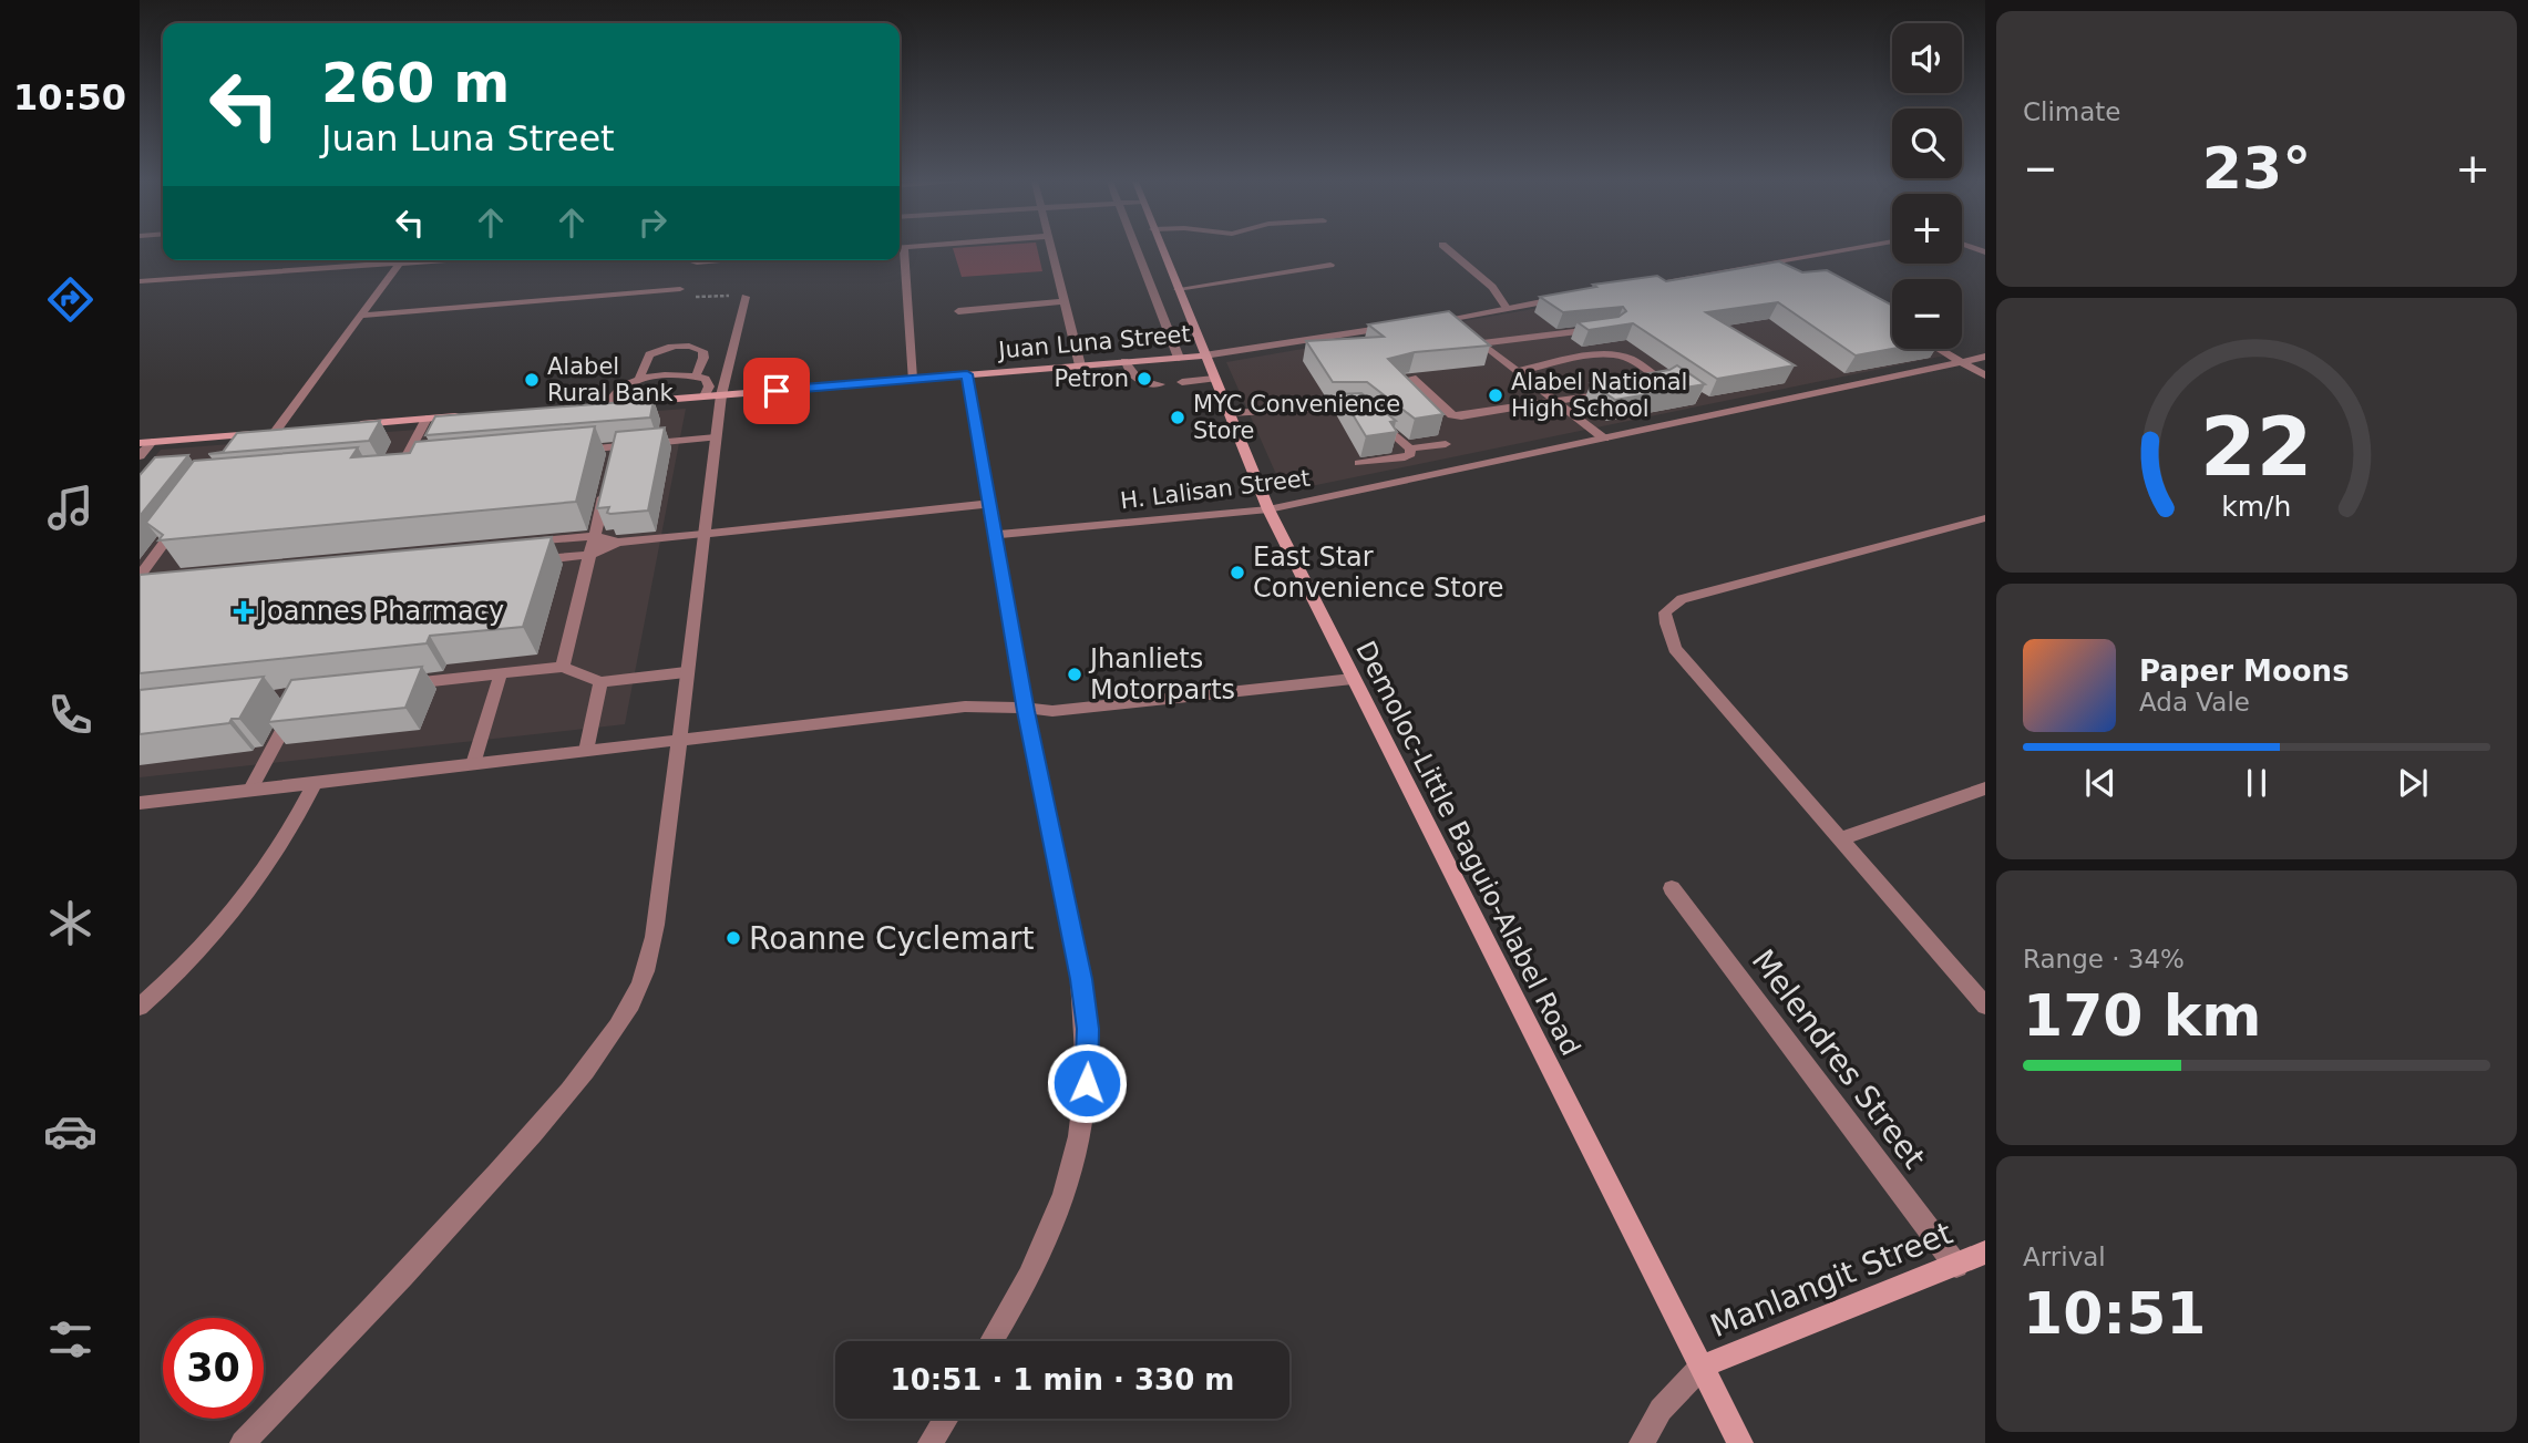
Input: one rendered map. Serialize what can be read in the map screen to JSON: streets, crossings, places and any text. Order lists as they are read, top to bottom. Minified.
{"streets":{"main road":["Juan Luna Street","Demoloc-Little Baguio-Alabel Road","Manlangit Street"],"street":["H. Lalisan Street","Melendres Street"]},"crossings":[["Juan Luna Street","Demoloc-Little Baguio-Alabel Road"],["H. Lalisan Street","Demoloc-Little Baguio-Alabel Road"],["Demoloc-Little Baguio-Alabel Road","Manlangit Street"],["Melendres Street","Manlangit Street"]],"places":{"other":["Petron","Alabel Rural Bank","Alabel National High School","MYC Convenience Store","East Star Convenience Store","Jhanliets Motorparts","Roanne Cyclemart"],"health":["Joannes Pharmacy"]},"page":{"tabs":"10:50","tile":["Climate",["Range · 34%","170 km"],["Arrival","10:51"]],"map_buttons":["+","−"],"turn":["260 m","Juan Luna Street"],"heat":["−","23°","+"],"song":["Paper Moons","Ada Vale"],"limit":"30","trip":"10:51 · 1 min · 330 m","gauge":["22","km/h"]}}
